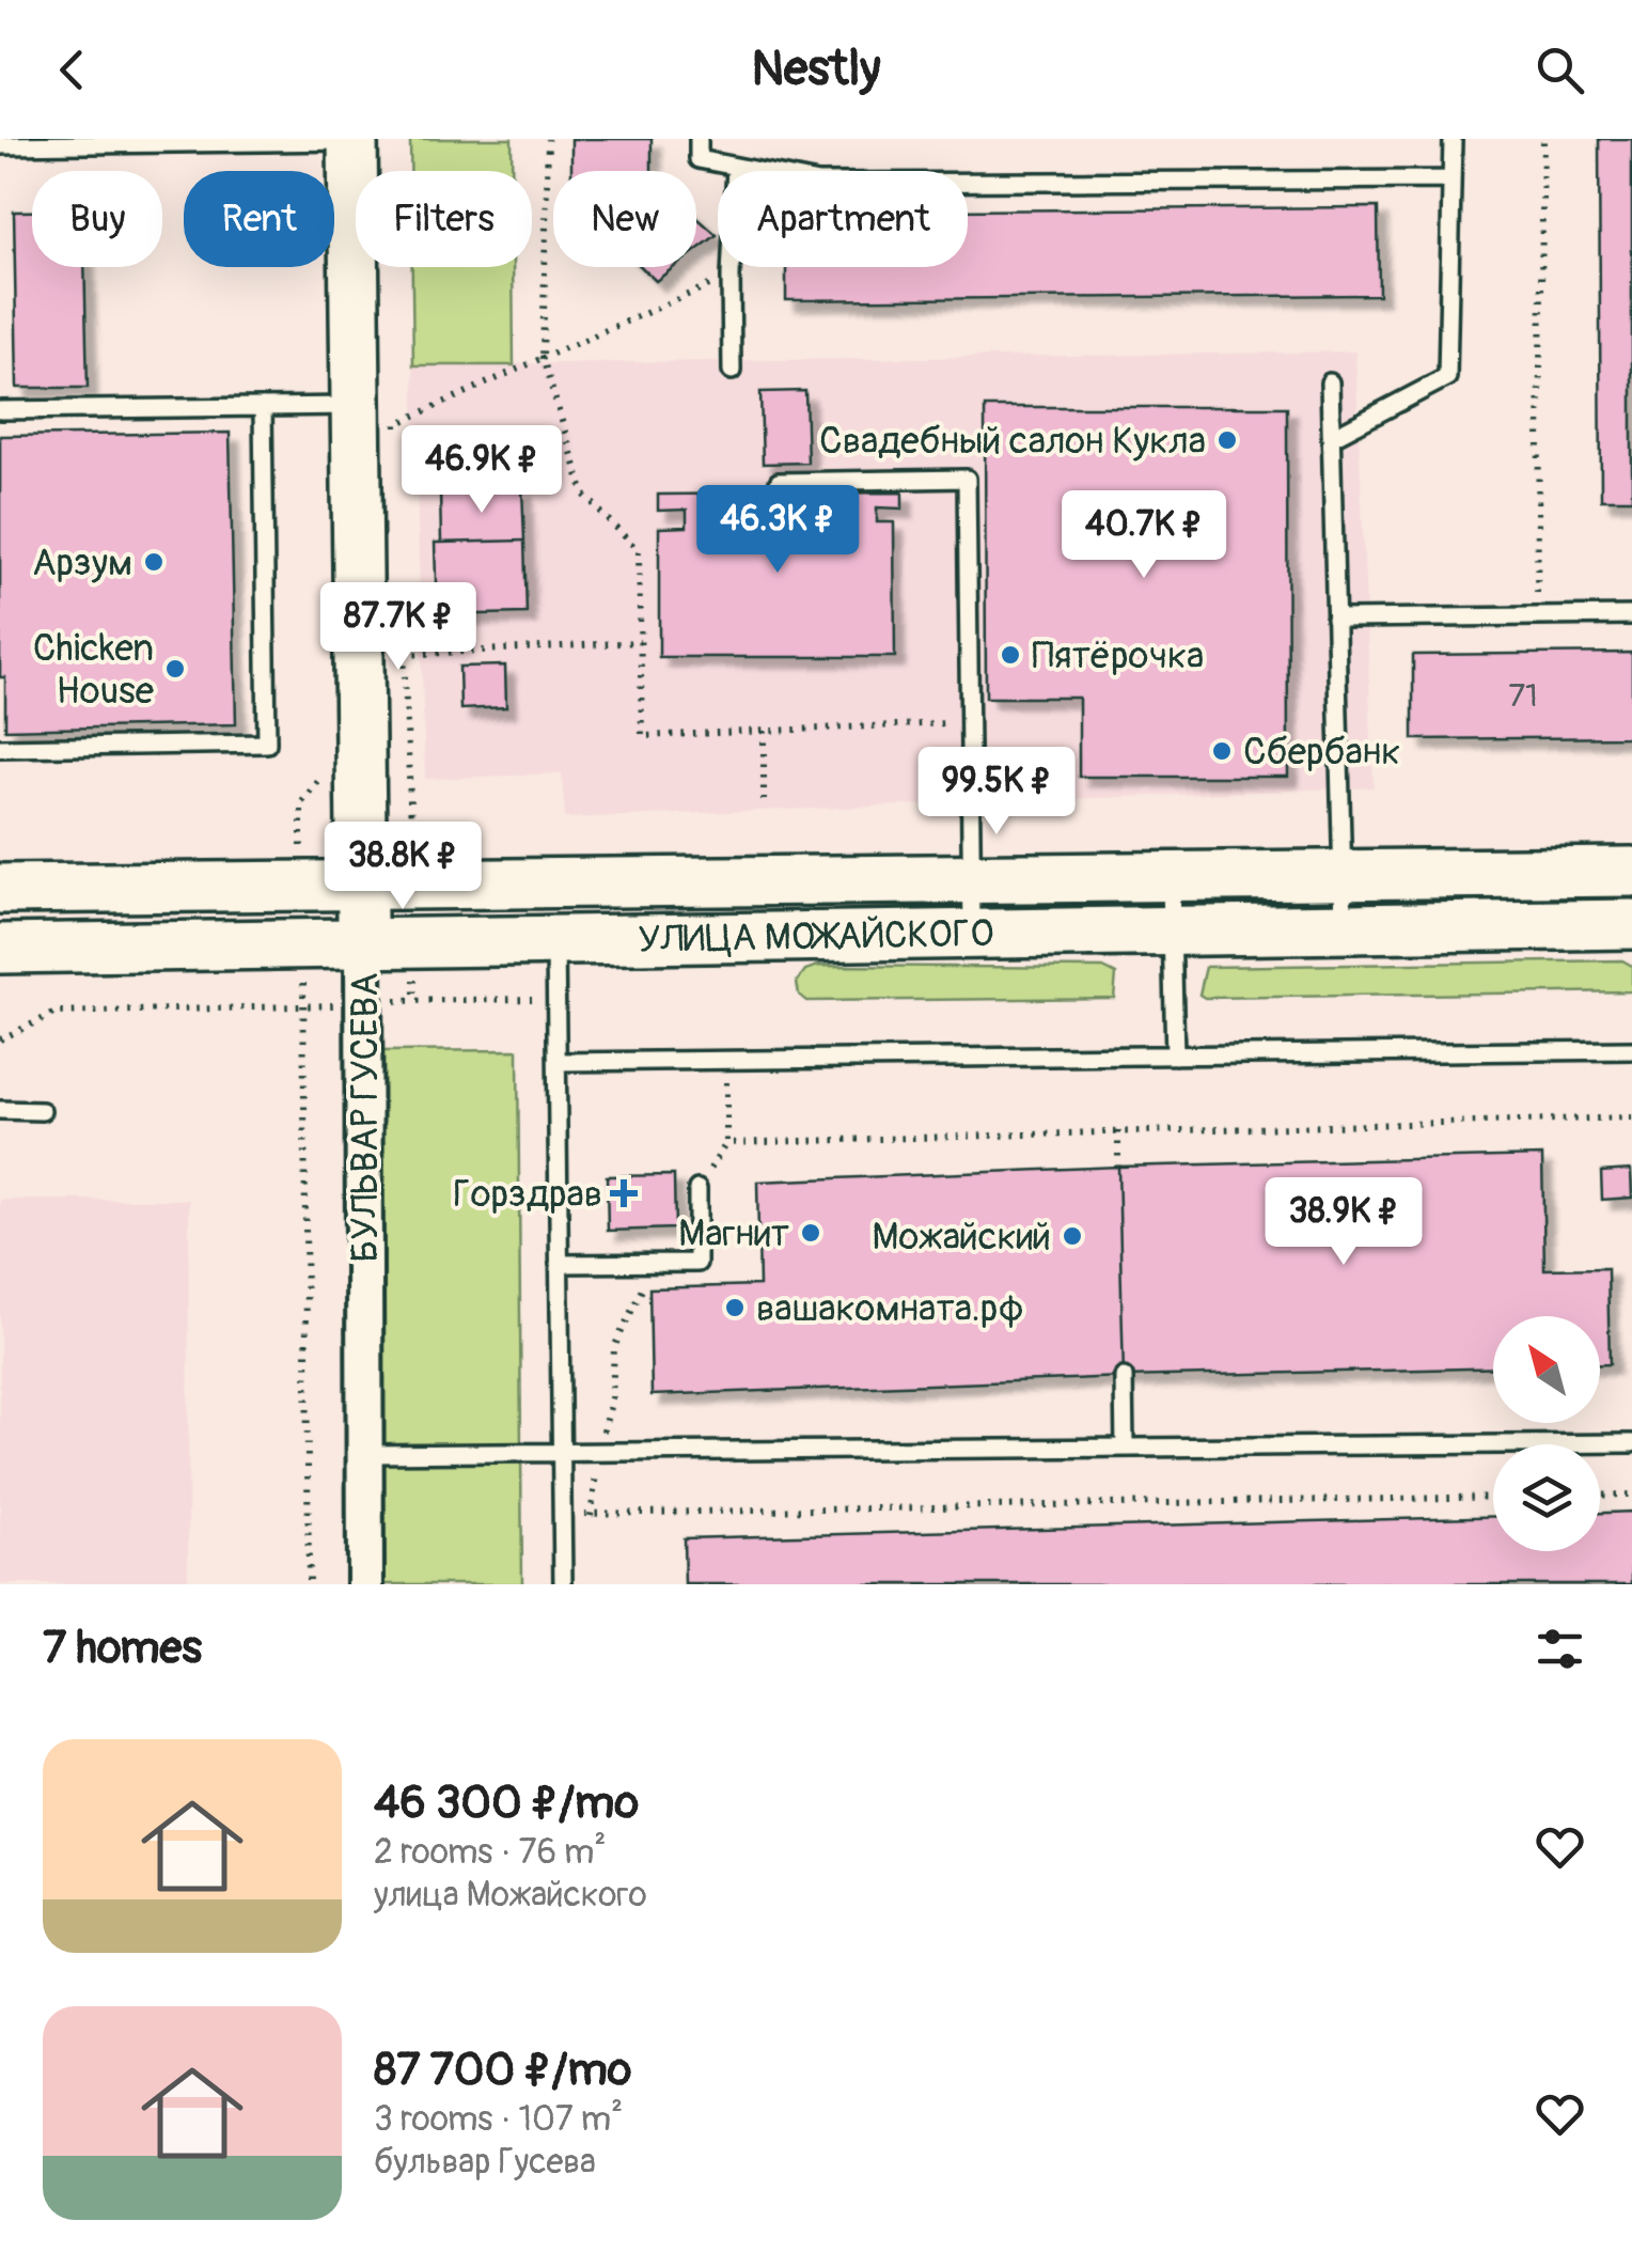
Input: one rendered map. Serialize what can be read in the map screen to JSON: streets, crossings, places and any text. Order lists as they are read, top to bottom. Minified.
{"streets":{"main road":["УЛИЦА МОЖАЙСКОГО","БУЛЬВАР ГУСЕВА"]},"crossings":[["УЛИЦА МОЖАЙСКОГО","БУЛЬВАР ГУСЕВА"]],"places":{"other":["Свадебный салон Кукла","Арзум","Пятёрочка","Chicken House","Сбербанк","Магнит","Можайский","вашакомната.рф"],"health":["Горздрав"]},"house_numbers":["71"],"north":"top left","page":{"header":"Nestly","chip":["Buy","Rent","Filters","New","Apartment"],"price":["46.9K ₽","46.3K ₽","40.7K ₽","87.7K ₽","99.5K ₽","38.8K ₽","38.9K ₽"],"heading":"7 homes","list":[{"name":"46 300 ₽/mo","note":"2 rooms · 76 m² · улица Можайского"},{"name":"87 700 ₽/mo","note":"3 rooms · 107 m² · бульвар Гусева"}]}}
